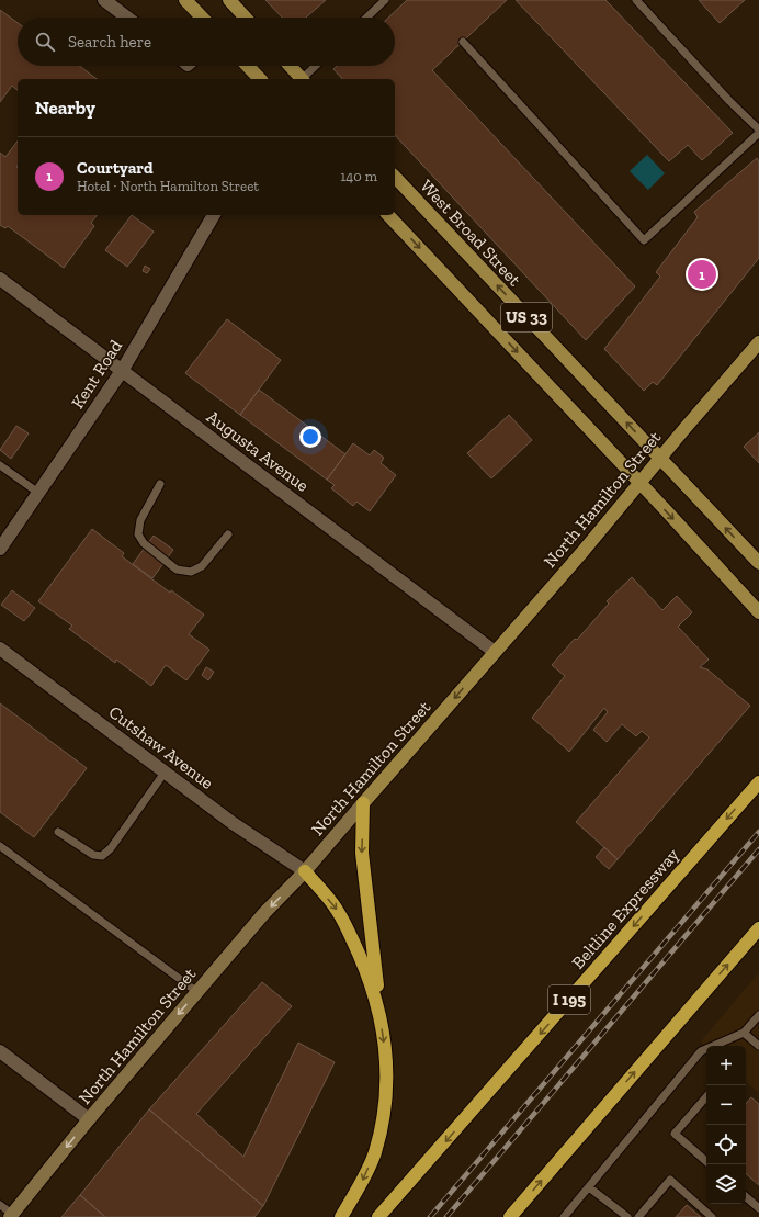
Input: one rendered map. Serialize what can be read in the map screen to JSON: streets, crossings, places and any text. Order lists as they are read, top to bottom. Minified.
{"streets":{"highway":["Beltline Expressway","I 195"],"main road":["West Broad Street","US 33","North Hamilton Street"],"street":["Kent Road","Augusta Avenue","Cutshaw Avenue"]},"crossings":[["West Broad Street","North Hamilton Street"],["US 33","North Hamilton Street"],["Kent Road","Augusta Avenue"],["Augusta Avenue","North Hamilton Street"],["North Hamilton Street","Cutshaw Avenue"]],"one_way":["North Hamilton Street"],"page":{"search":"Search here","heading":"Nearby","list":[{"mark":"1","name":"Courtyard","note":"Hotel · North Hamilton Street","value":"140 m"}],"pins":"1","map_buttons":["+","−"]}}
